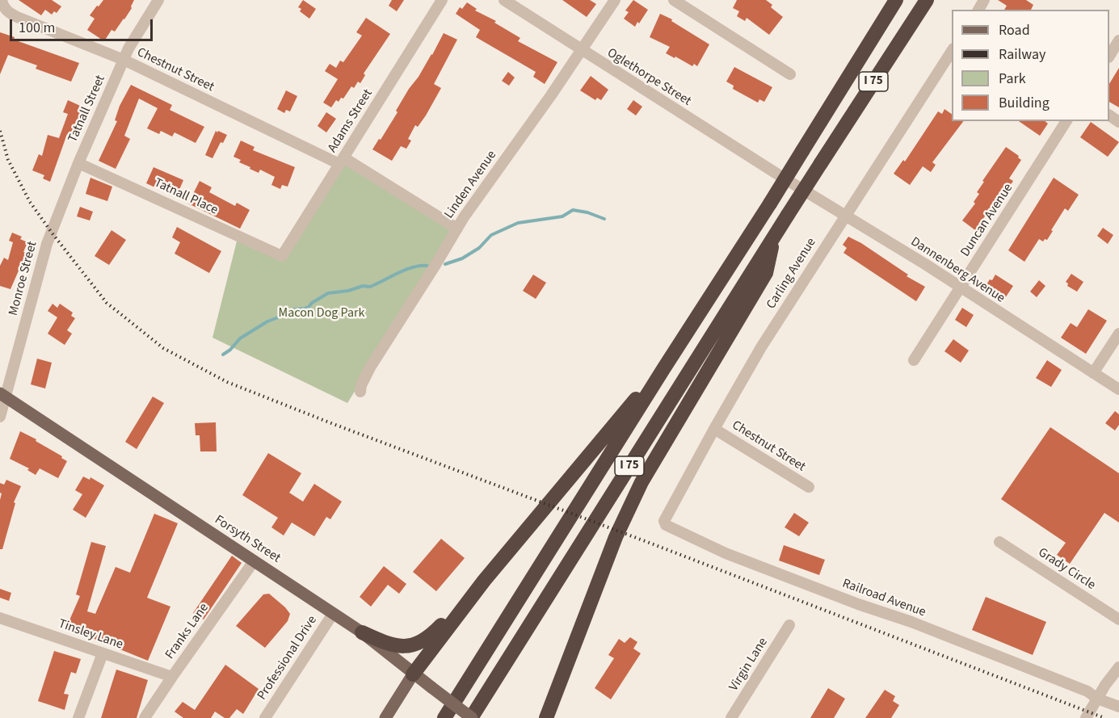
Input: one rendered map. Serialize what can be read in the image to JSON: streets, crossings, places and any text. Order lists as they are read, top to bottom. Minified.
{"streets":{"highway":["I 75"],"main road":["Forsyth Street"],"street":["Chestnut Street","Oglethorpe Street","Tatnall Street","Adams Street","Linden Avenue","Tatnall Place","Duncan Avenue","Dannenberg Avenue","Carling Avenue","Monroe Street","Grady Circle","Railroad Avenue","Franks Lane","Tinsley Lane","Professional Drive","Virgin Lane"]},"crossings":[["Chestnut Street","Tatnall Street"],["Chestnut Street","Adams Street"],["Chestnut Street","Linden Avenue"],["Chestnut Street","Carling Avenue"],["Oglethorpe Street","Linden Avenue"],["Oglethorpe Street","Dannenberg Avenue"],["I 75","Forsyth Street"],["Tatnall Street","Tatnall Place"],["Tatnall Street","Monroe Street"],["Adams Street","Tatnall Place"],["Duncan Avenue","Dannenberg Avenue"],["Dannenberg Avenue","Carling Avenue"],["Carling Avenue","Railroad Avenue"],["Monroe Street","Forsyth Street"],["Forsyth Street","Franks Lane"],["Forsyth Street","Professional Drive"],["Franks Lane","Tinsley Lane"]],"parks":["Macon Dog Park"],"legend":["Road","Railway","Park","Building"],"scale_bar":"100 m"}
